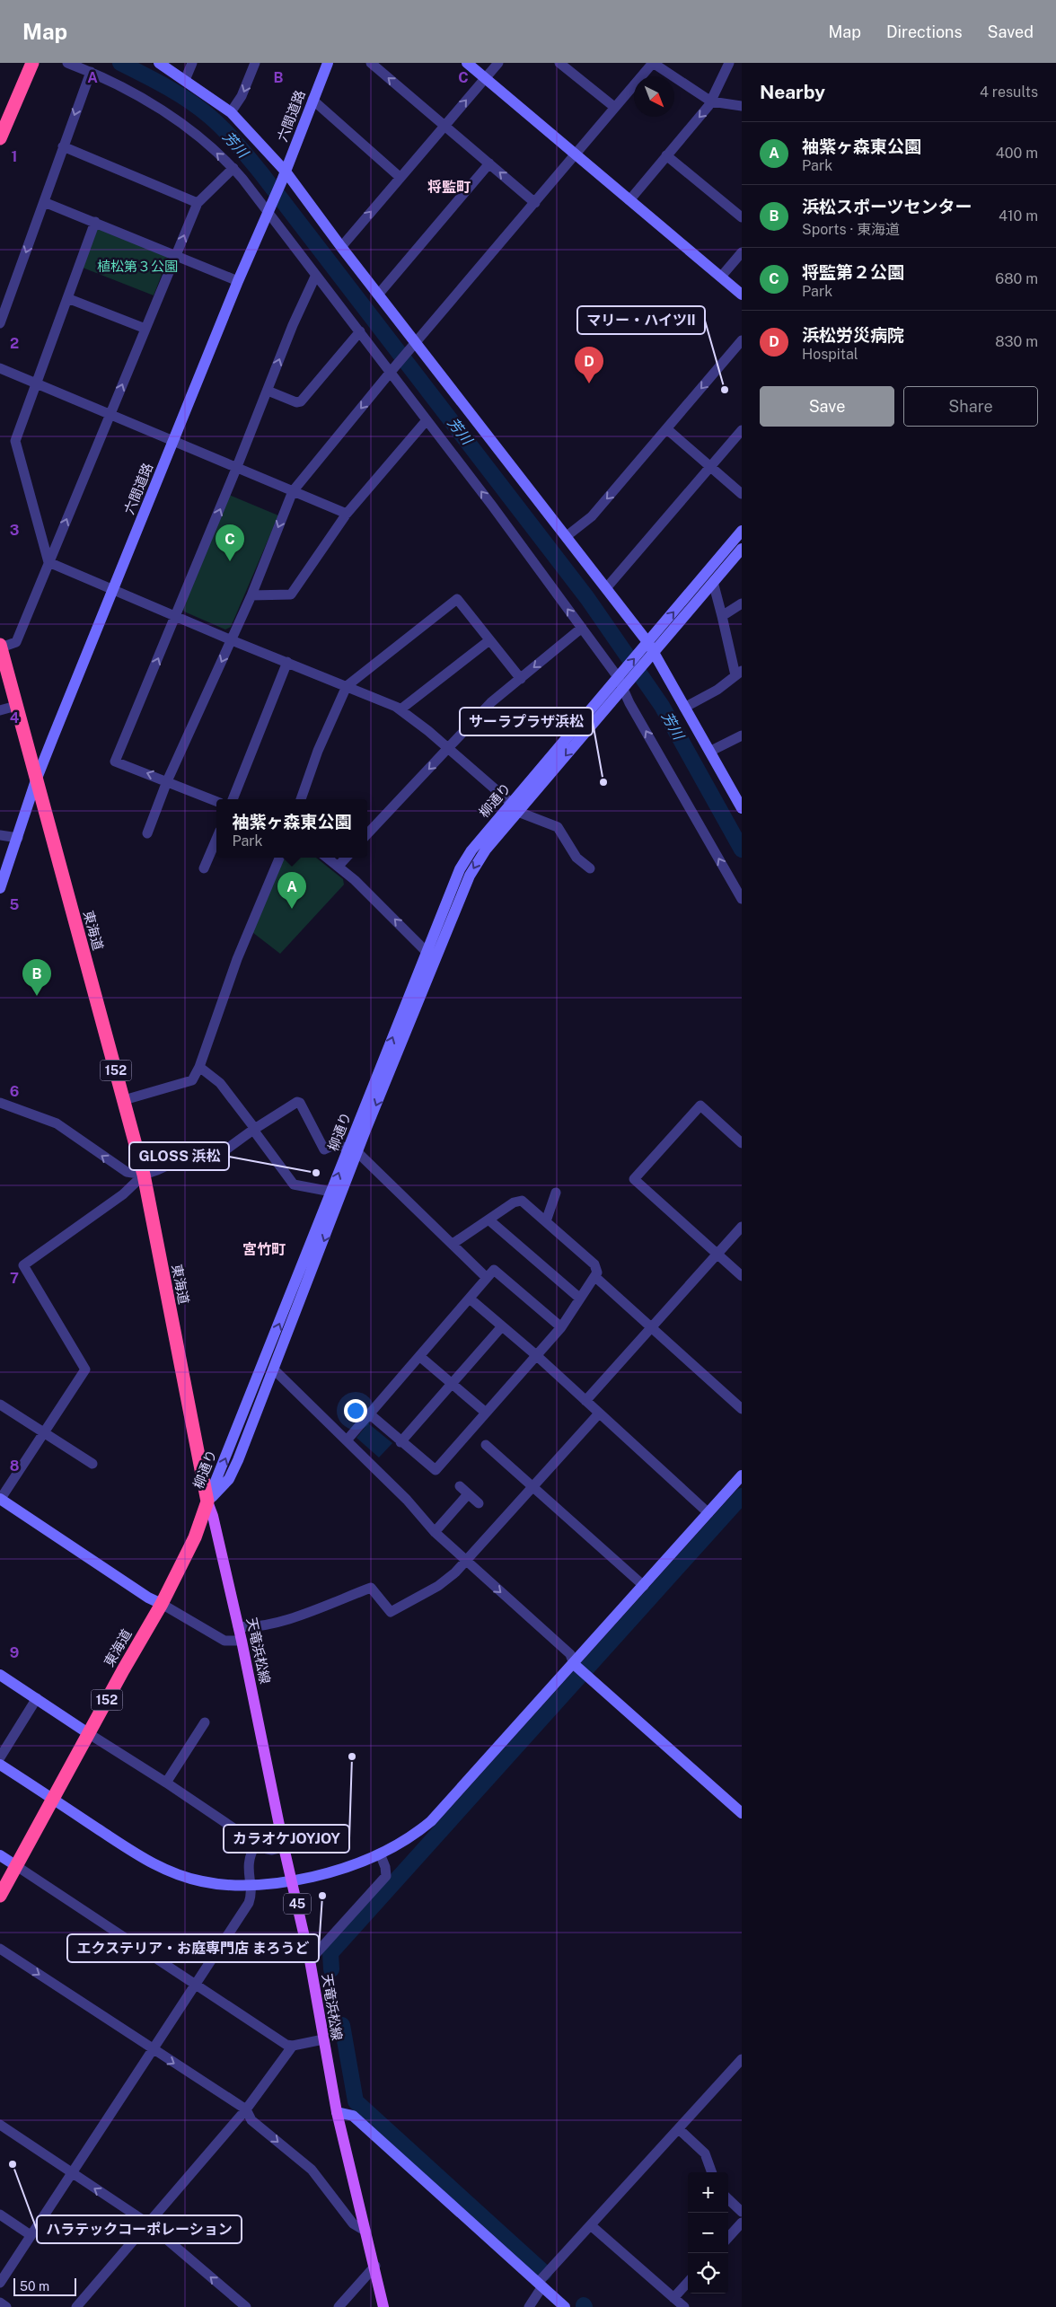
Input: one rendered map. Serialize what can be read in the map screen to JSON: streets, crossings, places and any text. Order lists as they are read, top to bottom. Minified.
{"streets":{"highway":["東海道","152"],"main road":["天竜浜松線","45"],"street":["六間道路","柳通り"]},"crossings":[["六間道路","東海道"],["柳通り","東海道"],["柳通り","天竜浜松線"],["東海道","天竜浜松線"]],"districts":["将監町","宮竹町"],"water":["芳川"],"parks":["植松第３公園"],"places":["マリー・ハイツII","サーラプラザ浜松","GLOSS 浜松","カラオケJOYJOY","エクステリア・お庭専門店 まろうど","ハラテックコーポレーション"],"scale_bar":"50 m","north":"bottom right","page":{"header":"Map","nav":["Map","Directions","Saved"],"heading":["Nearby","4 results"],"list":[{"mark":"A","name":"袖紫ヶ森東公園","note":"Park","value":"400 m"},{"mark":"B","name":"浜松スポーツセンター","note":"Sports · 東海道","value":"410 m"},{"mark":"C","name":"将監第２公園","note":"Park","value":"680 m"},{"mark":"D","name":"浜松労災病院","note":"Hospital","value":"830 m"}],"pins":["D","C","A","B"],"buttons":["Save","Share"],"popup":["袖紫ヶ森東公園","Park"],"map_buttons":["+","−"],"scale":"50 m"},"grid":{"columns":["A","B","C"],"rows":["1","2","3","4","5","6","7","8","9"]}}
